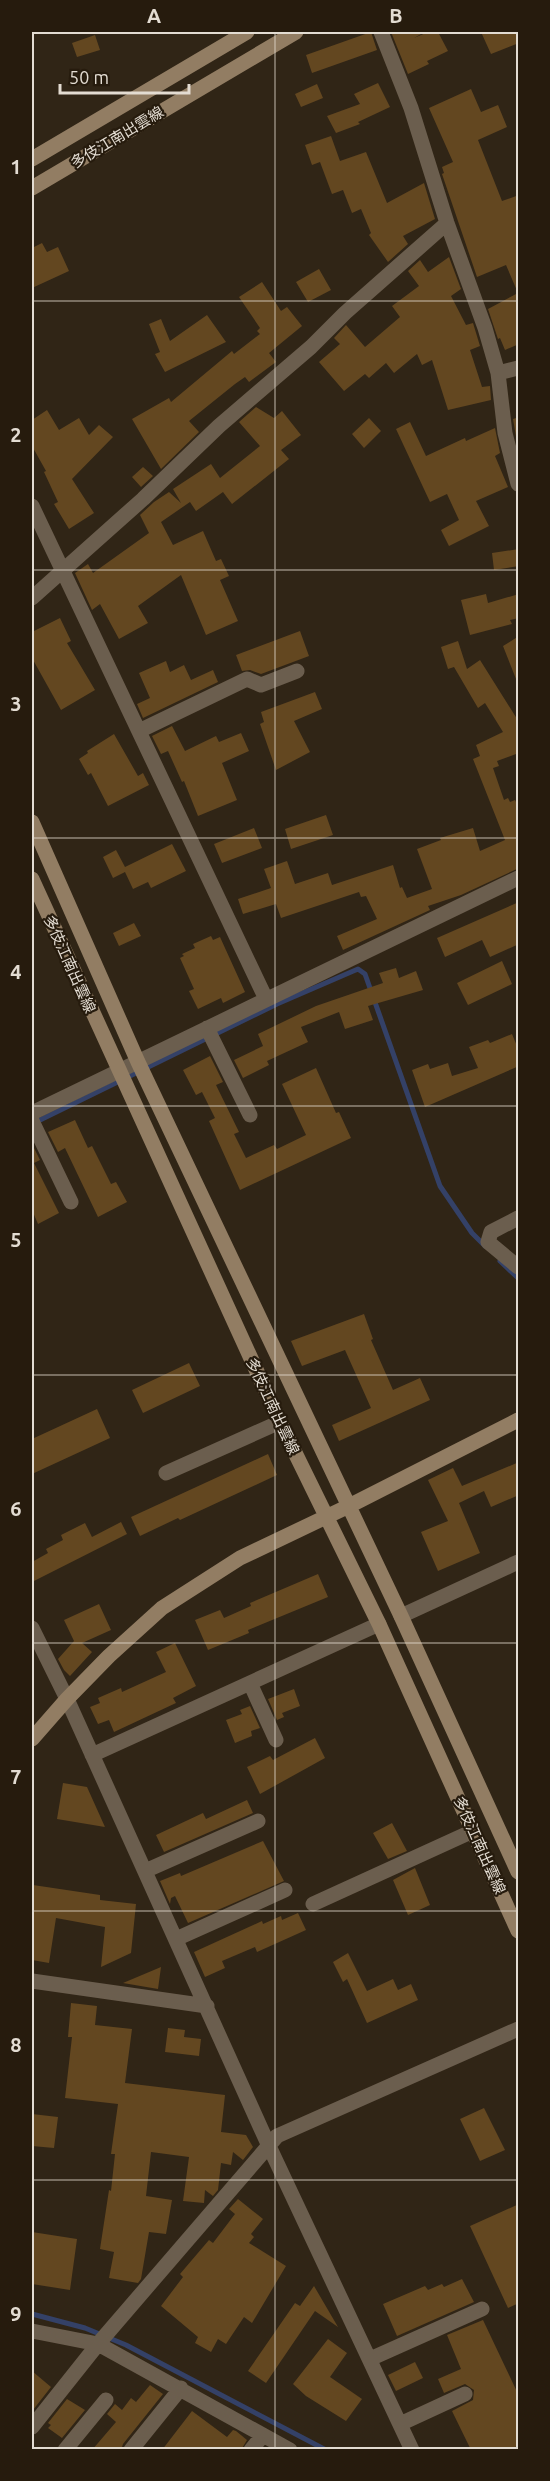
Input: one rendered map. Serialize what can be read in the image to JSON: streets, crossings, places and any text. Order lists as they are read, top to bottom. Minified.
{"streets":{"main road":["多伎江南出雲線"]},"scale_bar":"50 m","grid":{"columns":["A","B"],"rows":["1","2","3","4","5","6","7","8","9"]}}
